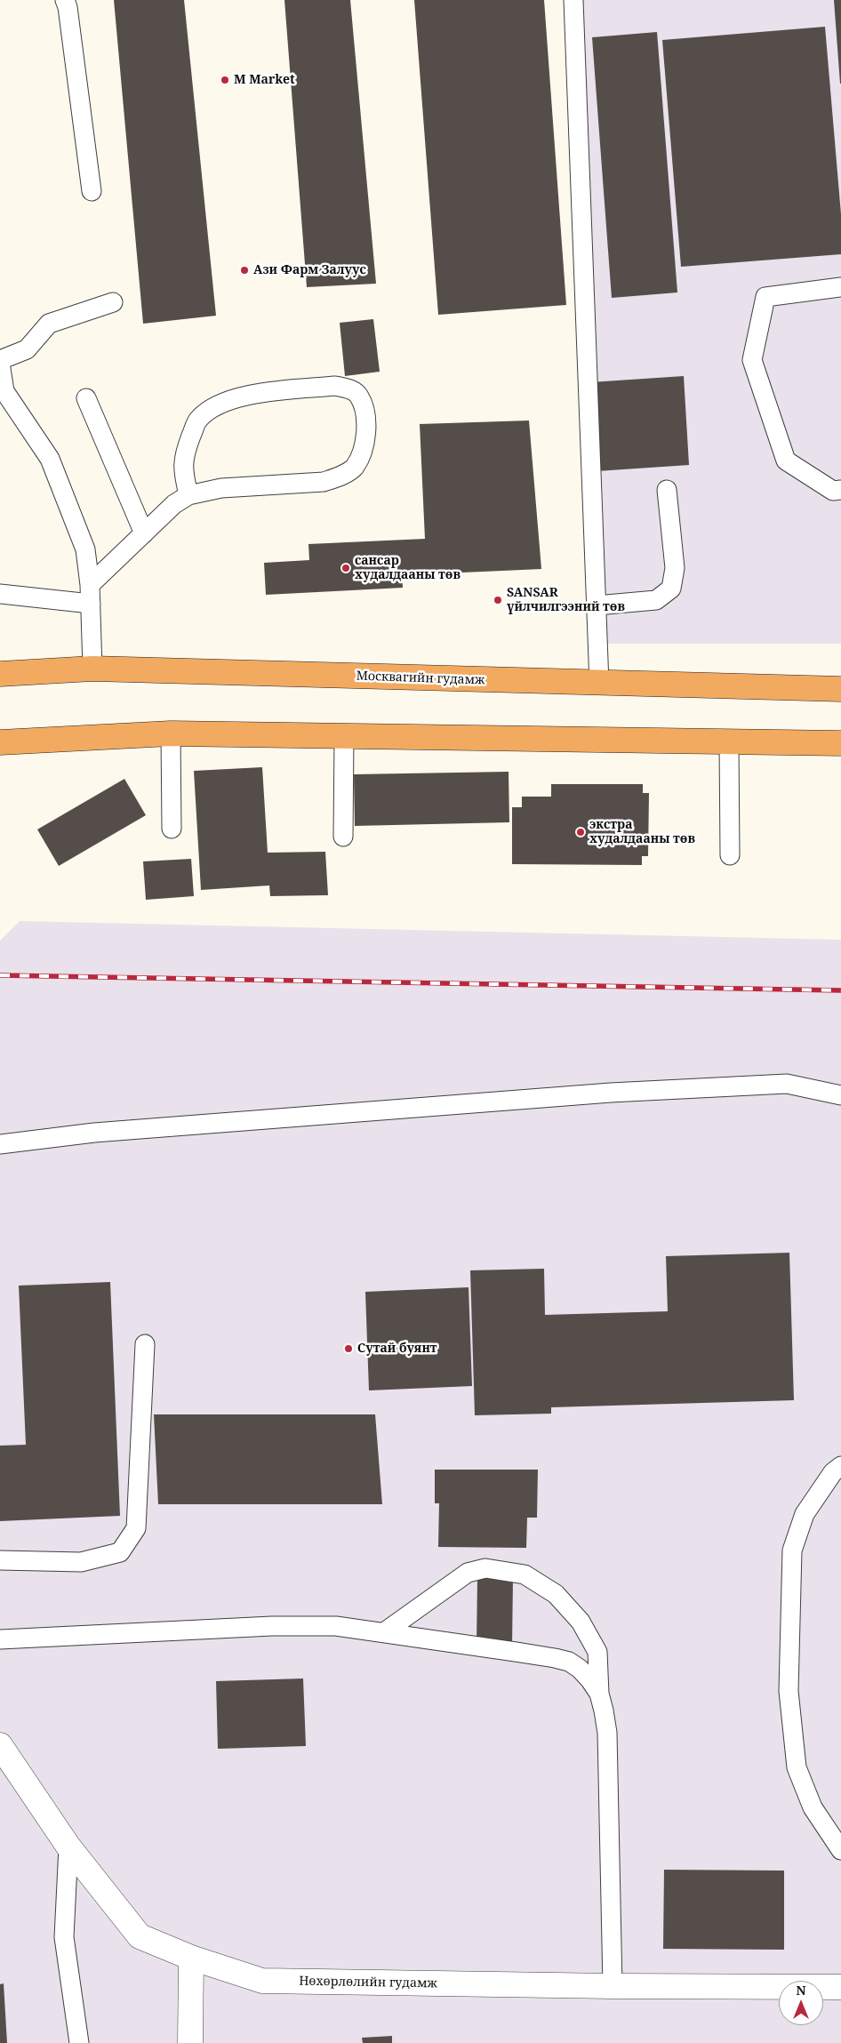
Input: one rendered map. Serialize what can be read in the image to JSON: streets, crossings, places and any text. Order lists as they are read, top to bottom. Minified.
{"streets":{"highway":["Москвагийн гудамж"],"street":["Нөхөрлөлийн гудамж"]},"places":["М Market","Ази Фарм Залуус","сансар худалдааны төв","SANSAR үйлчилгээний төв","экстра худалдааны төв","Сутай буянт"],"north":"top"}
